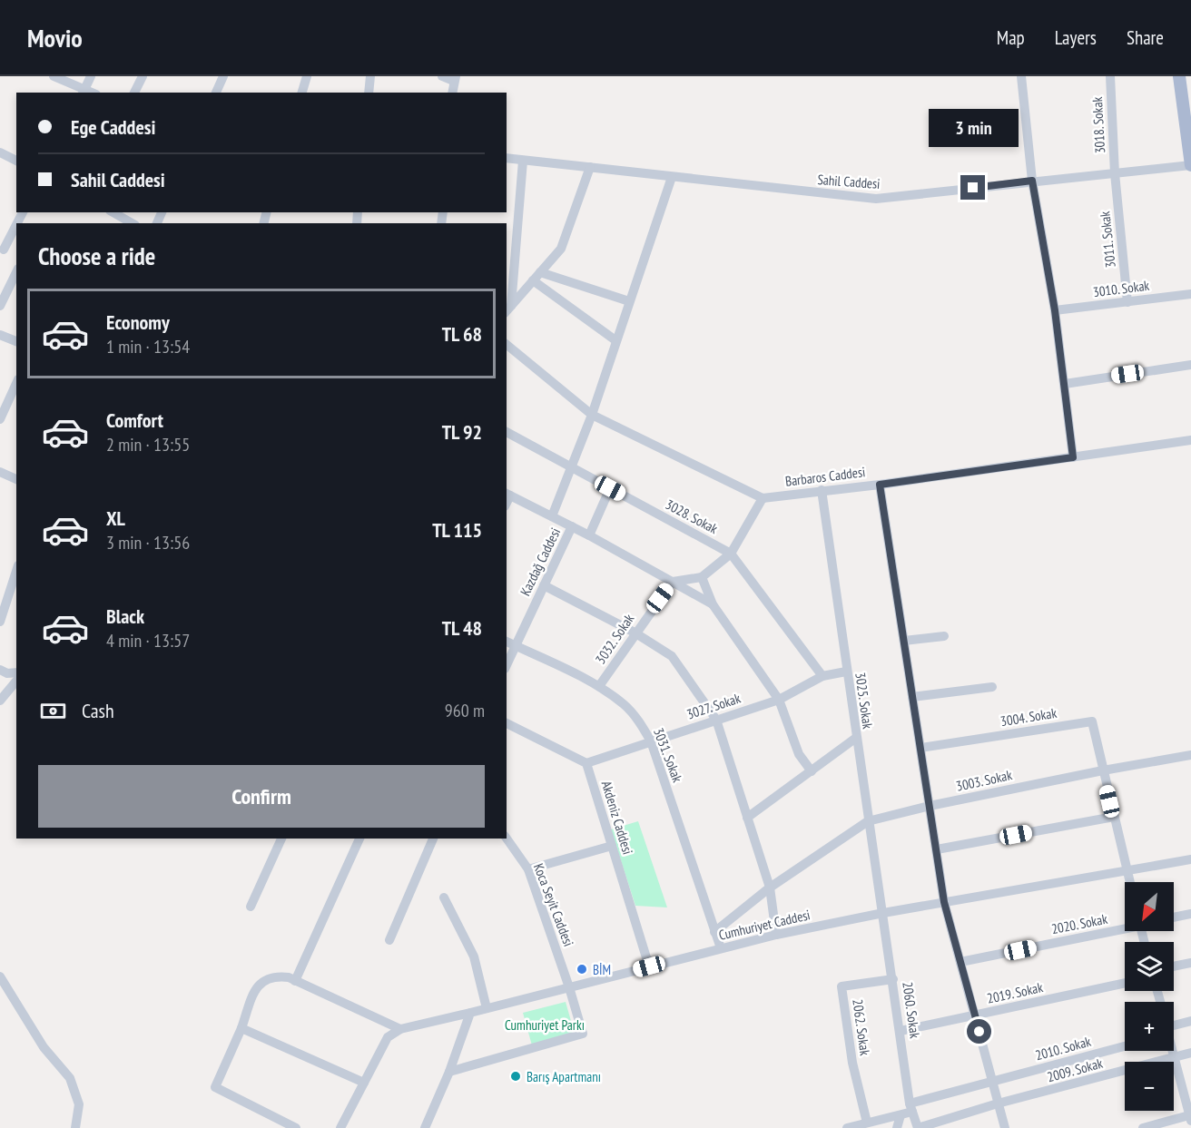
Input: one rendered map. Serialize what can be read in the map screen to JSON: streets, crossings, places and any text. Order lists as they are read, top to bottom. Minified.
{"streets":{"street":["3018. Sokak","Sahil Caddesi","3011. Sokak","3010. Sokak","Barbaros Caddesi","3028. Sokak","Kazdağ Caddesi","3032. Sokak","3025. Sokak","3027. Sokak","3004. Sokak","3031. Sokak","3003. Sokak","Akdeniz Caddesi","Koca Seyit Caddesi","2020. Sokak","Cumhuriyet Caddesi","2019. Sokak","2060. Sokak","2062. Sokak","2010. Sokak","2009. Sokak"]},"crossings":[["3018. Sokak","Sahil Caddesi"],["3018. Sokak","3011. Sokak"],["Sahil Caddesi","3011. Sokak"],["3011. Sokak","3010. Sokak"],["Barbaros Caddesi","3025. Sokak"],["3028. Sokak","3027. Sokak"],["Kazdağ Caddesi","3031. Sokak"],["3032. Sokak","3031. Sokak"],["3025. Sokak","3027. Sokak"],["3025. Sokak","3003. Sokak"],["3025. Sokak","Cumhuriyet Caddesi"],["3025. Sokak","2060. Sokak"],["3027. Sokak","3031. Sokak"],["3027. Sokak","Akdeniz Caddesi"],["3004. Sokak","3003. Sokak"],["3031. Sokak","3003. Sokak"],["3031. Sokak","Cumhuriyet Caddesi"],["Akdeniz Caddesi","Cumhuriyet Caddesi"],["Koca Seyit Caddesi","Cumhuriyet Caddesi"],["Cumhuriyet Caddesi","2060. Sokak"],["2019. Sokak","2060. Sokak"],["2060. Sokak","2062. Sokak"],["2060. Sokak","2010. Sokak"],["2060. Sokak","2009. Sokak"],["2062. Sokak","2010. Sokak"]],"parks":["Cumhuriyet Parkı"],"places":["BİM","Barış Apartmanı"],"north":"bottom left","page":{"header":"Movio","nav":["Map","Layers","Share"],"banner":["Ege Caddesi","Sahil Caddesi"],"bubble":"3 min","heading":"Choose a ride","list":[{"name":"Economy","note":"1 min · 13:54","value":"TL 68"},{"name":"Comfort","note":"2 min · 13:55","value":"TL 92"},{"name":"XL","note":"3 min · 13:56","value":"TL 115"},{"name":"Black","note":"4 min · 13:57","value":"TL 48"}],"pay":["Cash","960 m"],"buttons":"Confirm","map_buttons":["+","−"]}}
